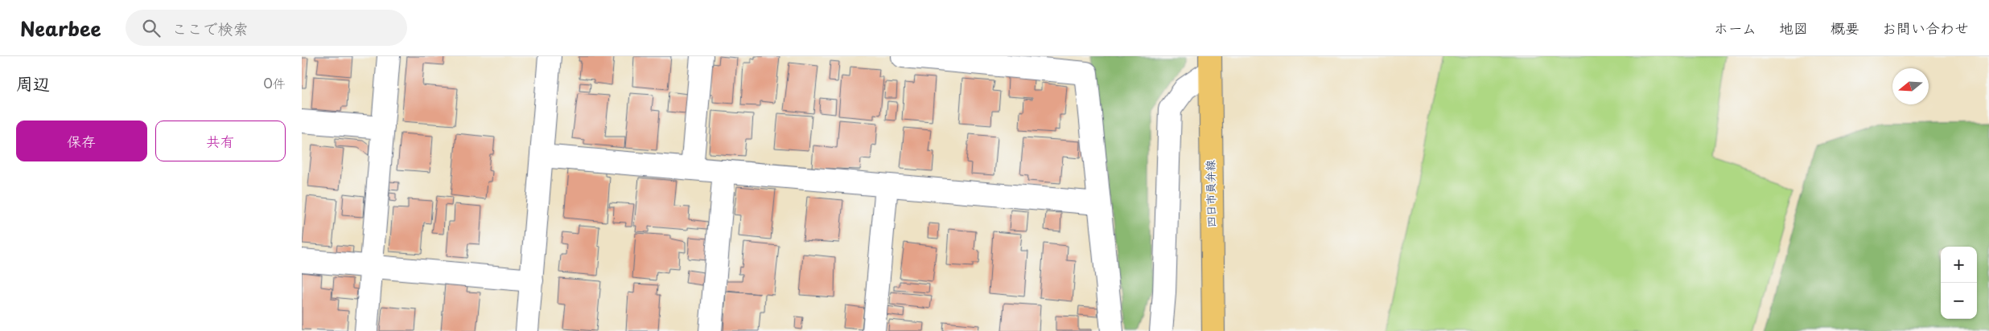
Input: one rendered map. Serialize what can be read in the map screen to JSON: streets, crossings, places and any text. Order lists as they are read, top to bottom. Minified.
{"streets":{"main road":["四日市員弁線"]},"north":"left","page":{"header":"Nearbee","search":"ここで検索","nav":["ホーム","地図","概要","お問い合わせ"],"heading":["周辺","0件"],"buttons":["保存","共有"],"map_buttons":["+","−"]}}
